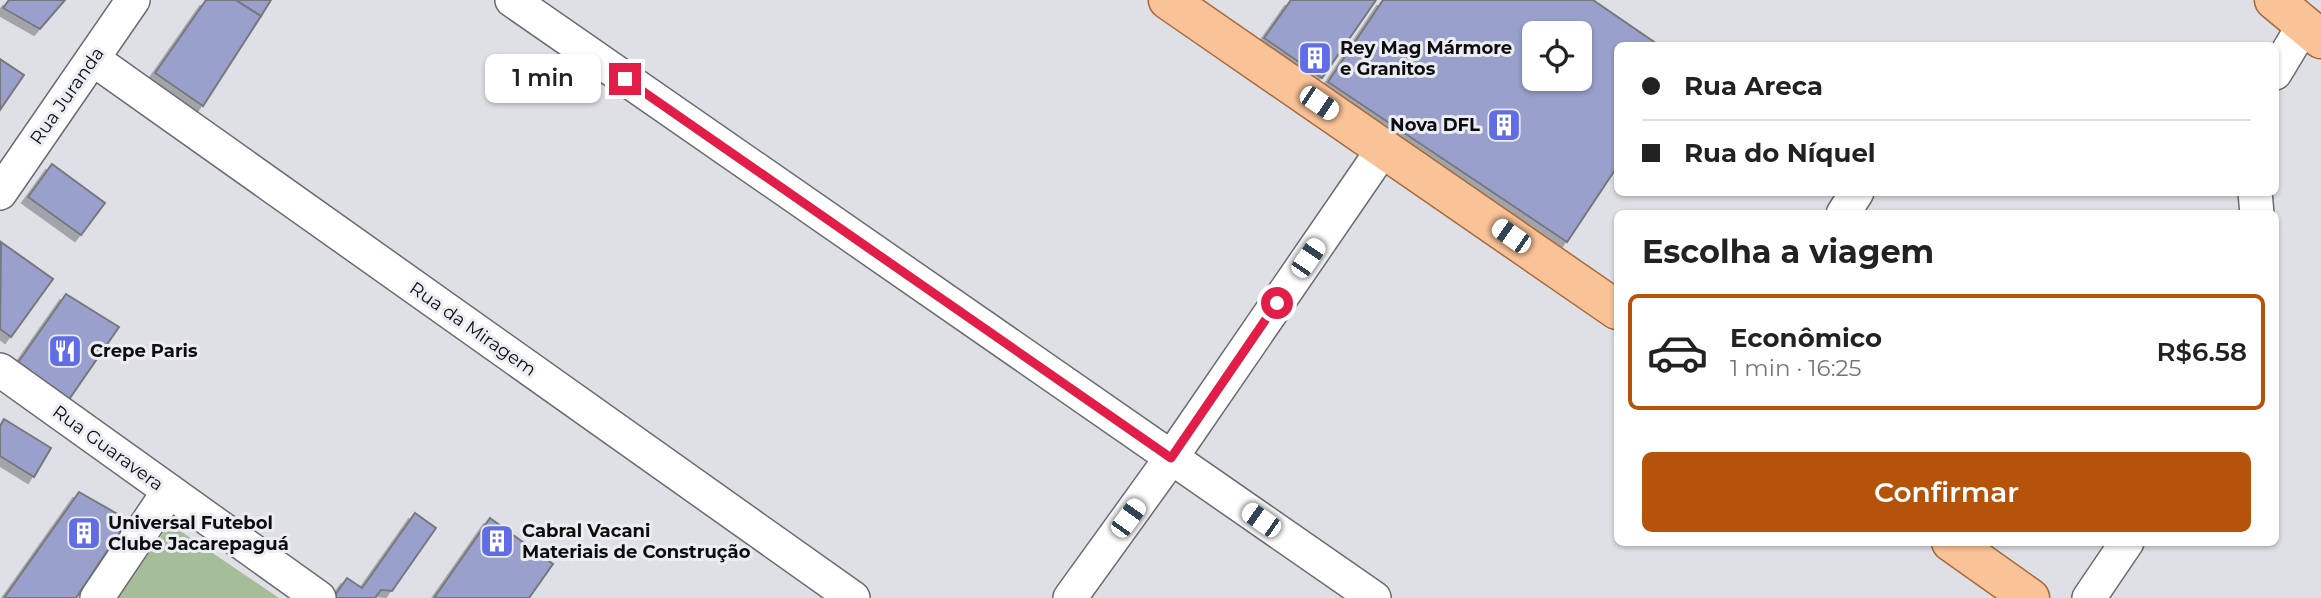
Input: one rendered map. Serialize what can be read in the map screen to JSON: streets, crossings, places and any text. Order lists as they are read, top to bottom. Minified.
{"streets":{"street":["Rua Juranda","Rua da Miragem","Rua Guaravera"]},"crossings":[["Rua Juranda","Rua da Miragem"]],"places":{"building":["Rey Mag Mármore e Granitos","Nova DFL","Universal Futebol Clube Jacarepaguá","Cabral Vacani Materiais de Construção"],"restaurant":["Crepe Paris"]},"page":{"banner":["Rua Areca","Rua do Níquel"],"bubble":"1 min","heading":"Escolha a viagem","list":[{"name":"Econômico","note":"1 min · 16:25","value":"R$6.58"}],"buttons":"Confirmar"}}
